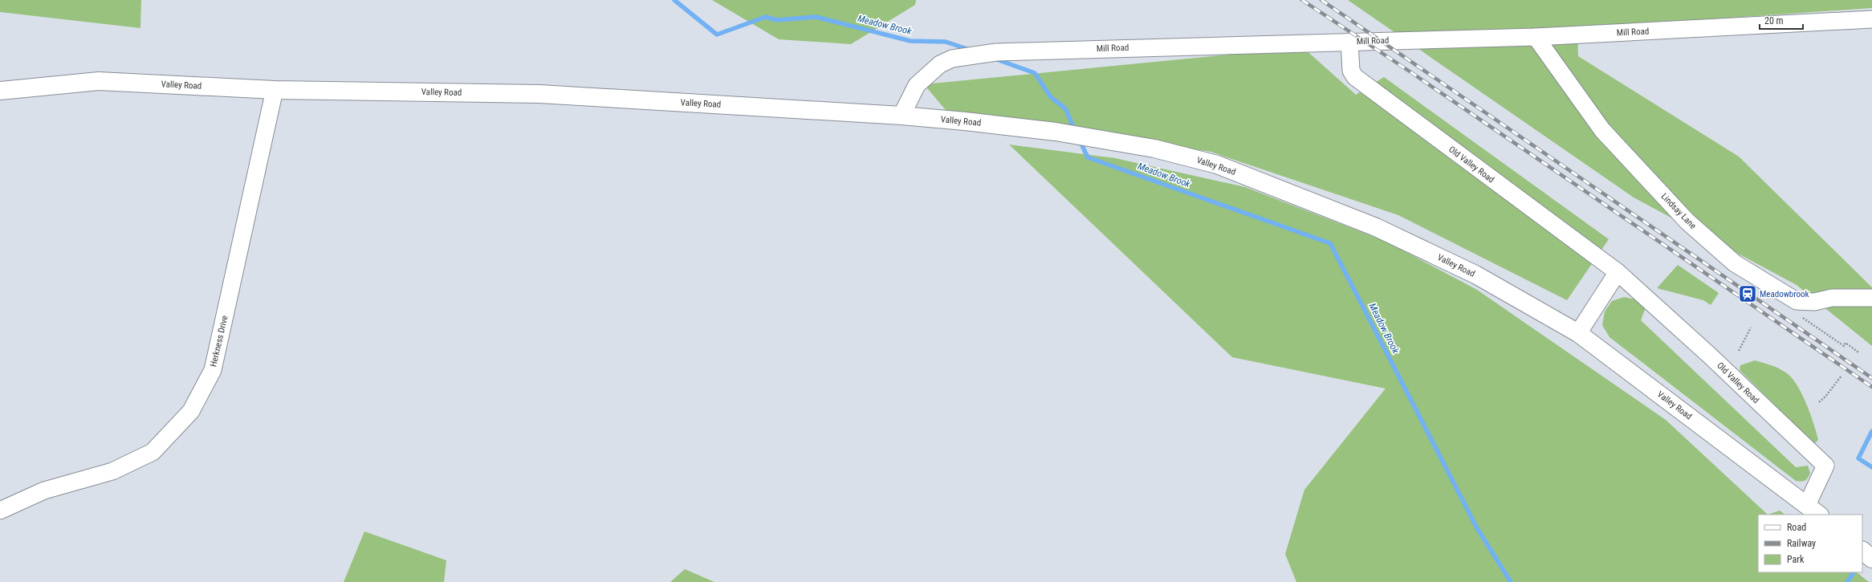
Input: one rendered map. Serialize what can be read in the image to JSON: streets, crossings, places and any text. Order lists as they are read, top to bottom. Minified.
{"streets":{"main road":["Valley Road"],"street":["Mill Road","Old Valley Road","Lindsay Lane","Herkness Drive"]},"crossings":[["Mill Road","Valley Road"],["Mill Road","Old Valley Road"],["Mill Road","Lindsay Lane"],["Valley Road","Old Valley Road"],["Valley Road","Herkness Drive"]],"water":["Meadow Brook"],"places":{"station":["Meadowbrook"]},"legend":["Road","Railway","Park"],"scale_bar":"20 m"}
